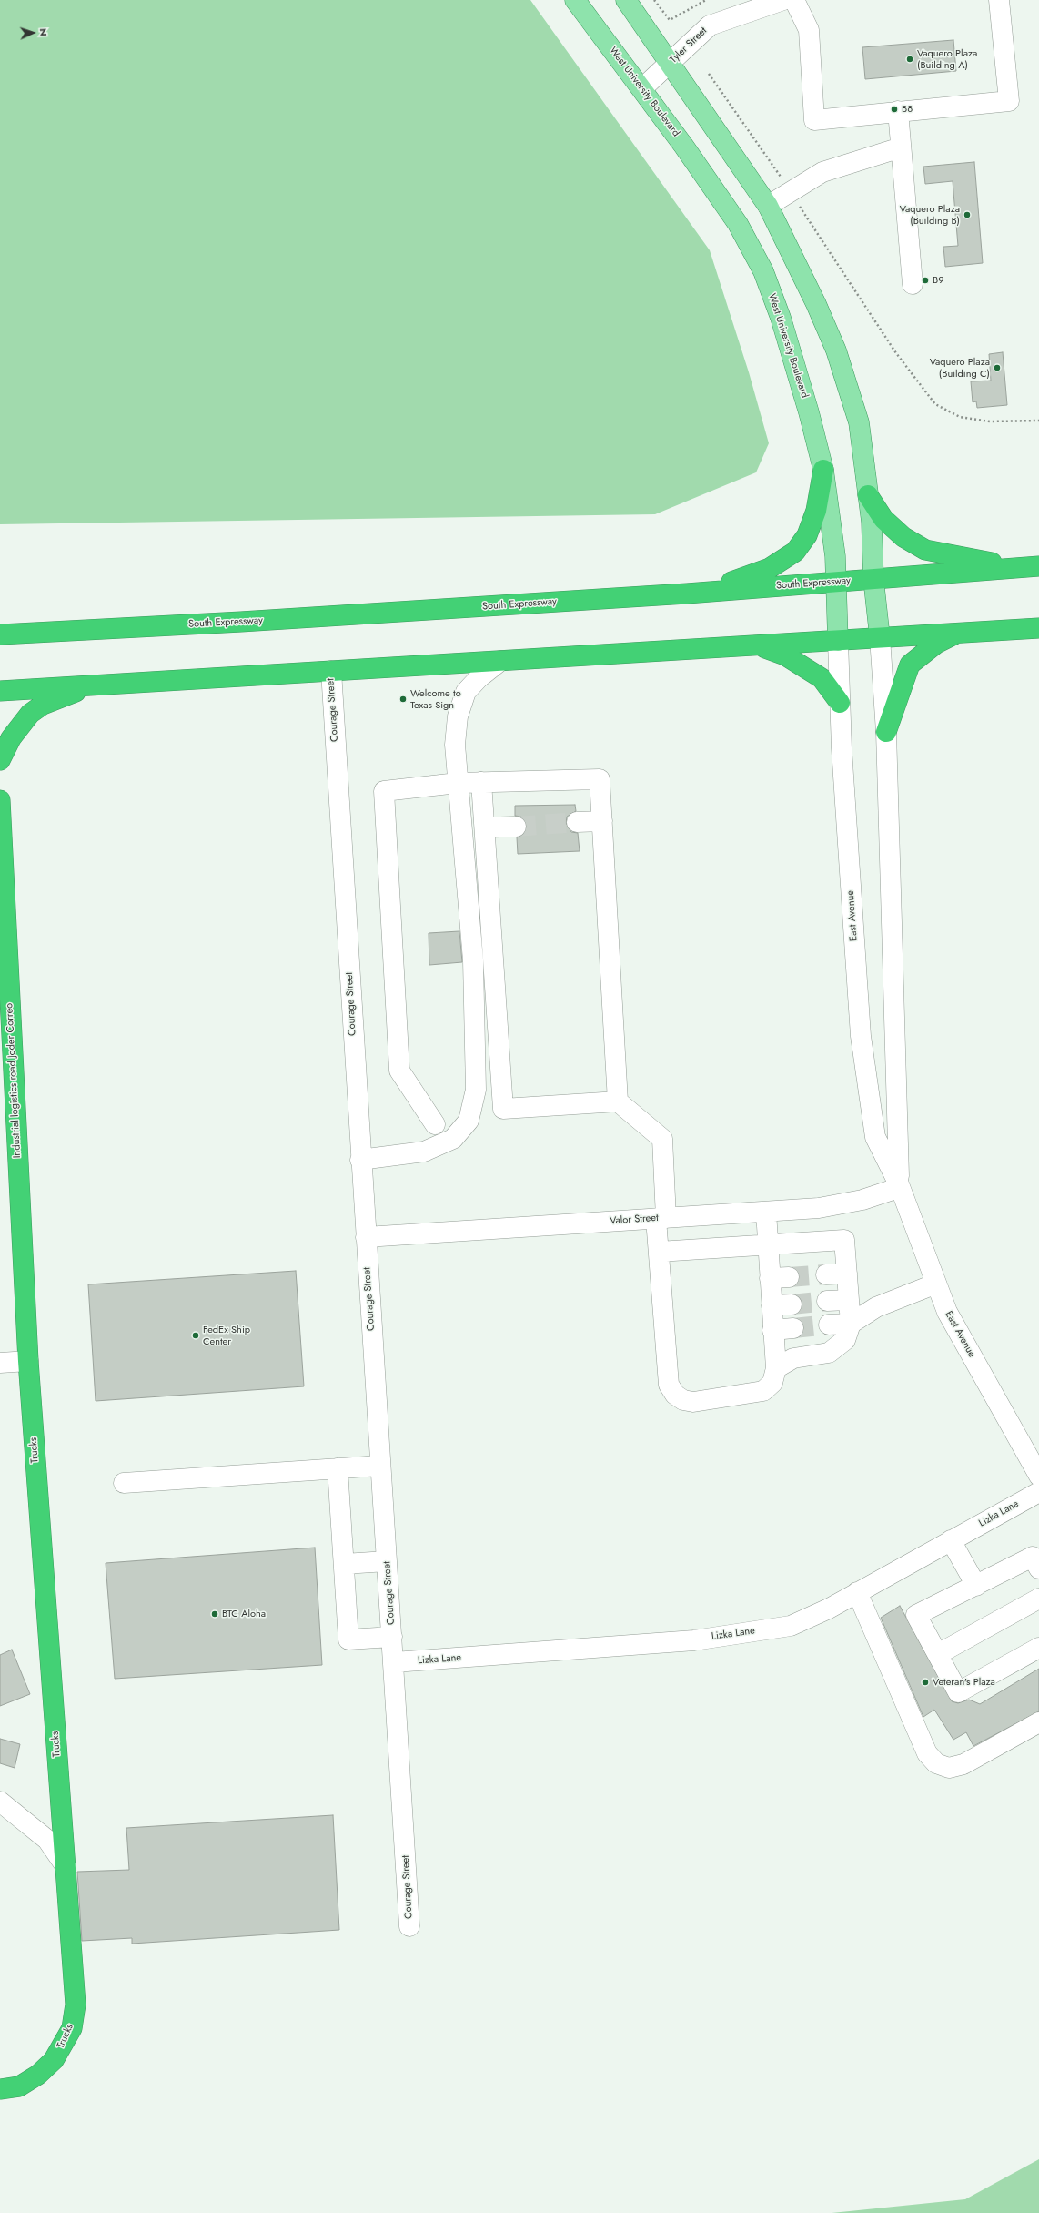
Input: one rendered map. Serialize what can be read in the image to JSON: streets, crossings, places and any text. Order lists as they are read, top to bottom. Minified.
{"streets":{"highway":["South Expressway","Industrial logistics road Joder Correo","Trucks"],"main road":["West University Boulevard"],"street":["Tyler Street","Courage Street","East Avenue","Valor Street","Lizka Lane"]},"crossings":[["Tyler Street","West University Boulevard"],["West University Boulevard","South Expressway"],["West University Boulevard","East Avenue"],["Courage Street","Valor Street"],["Courage Street","Lizka Lane"],["East Avenue","Valor Street"],["Industrial logistics road Joder Correo","Trucks"]],"places":["Vaquero Plaza (Building A)","B8","Vaquero Plaza (Building B)","B9","Vaquero Plaza (Building C)","Welcome to Texas Sign","FedEx Ship Center","BTC Aloha","Veteran's Plaza"],"north":"right"}
